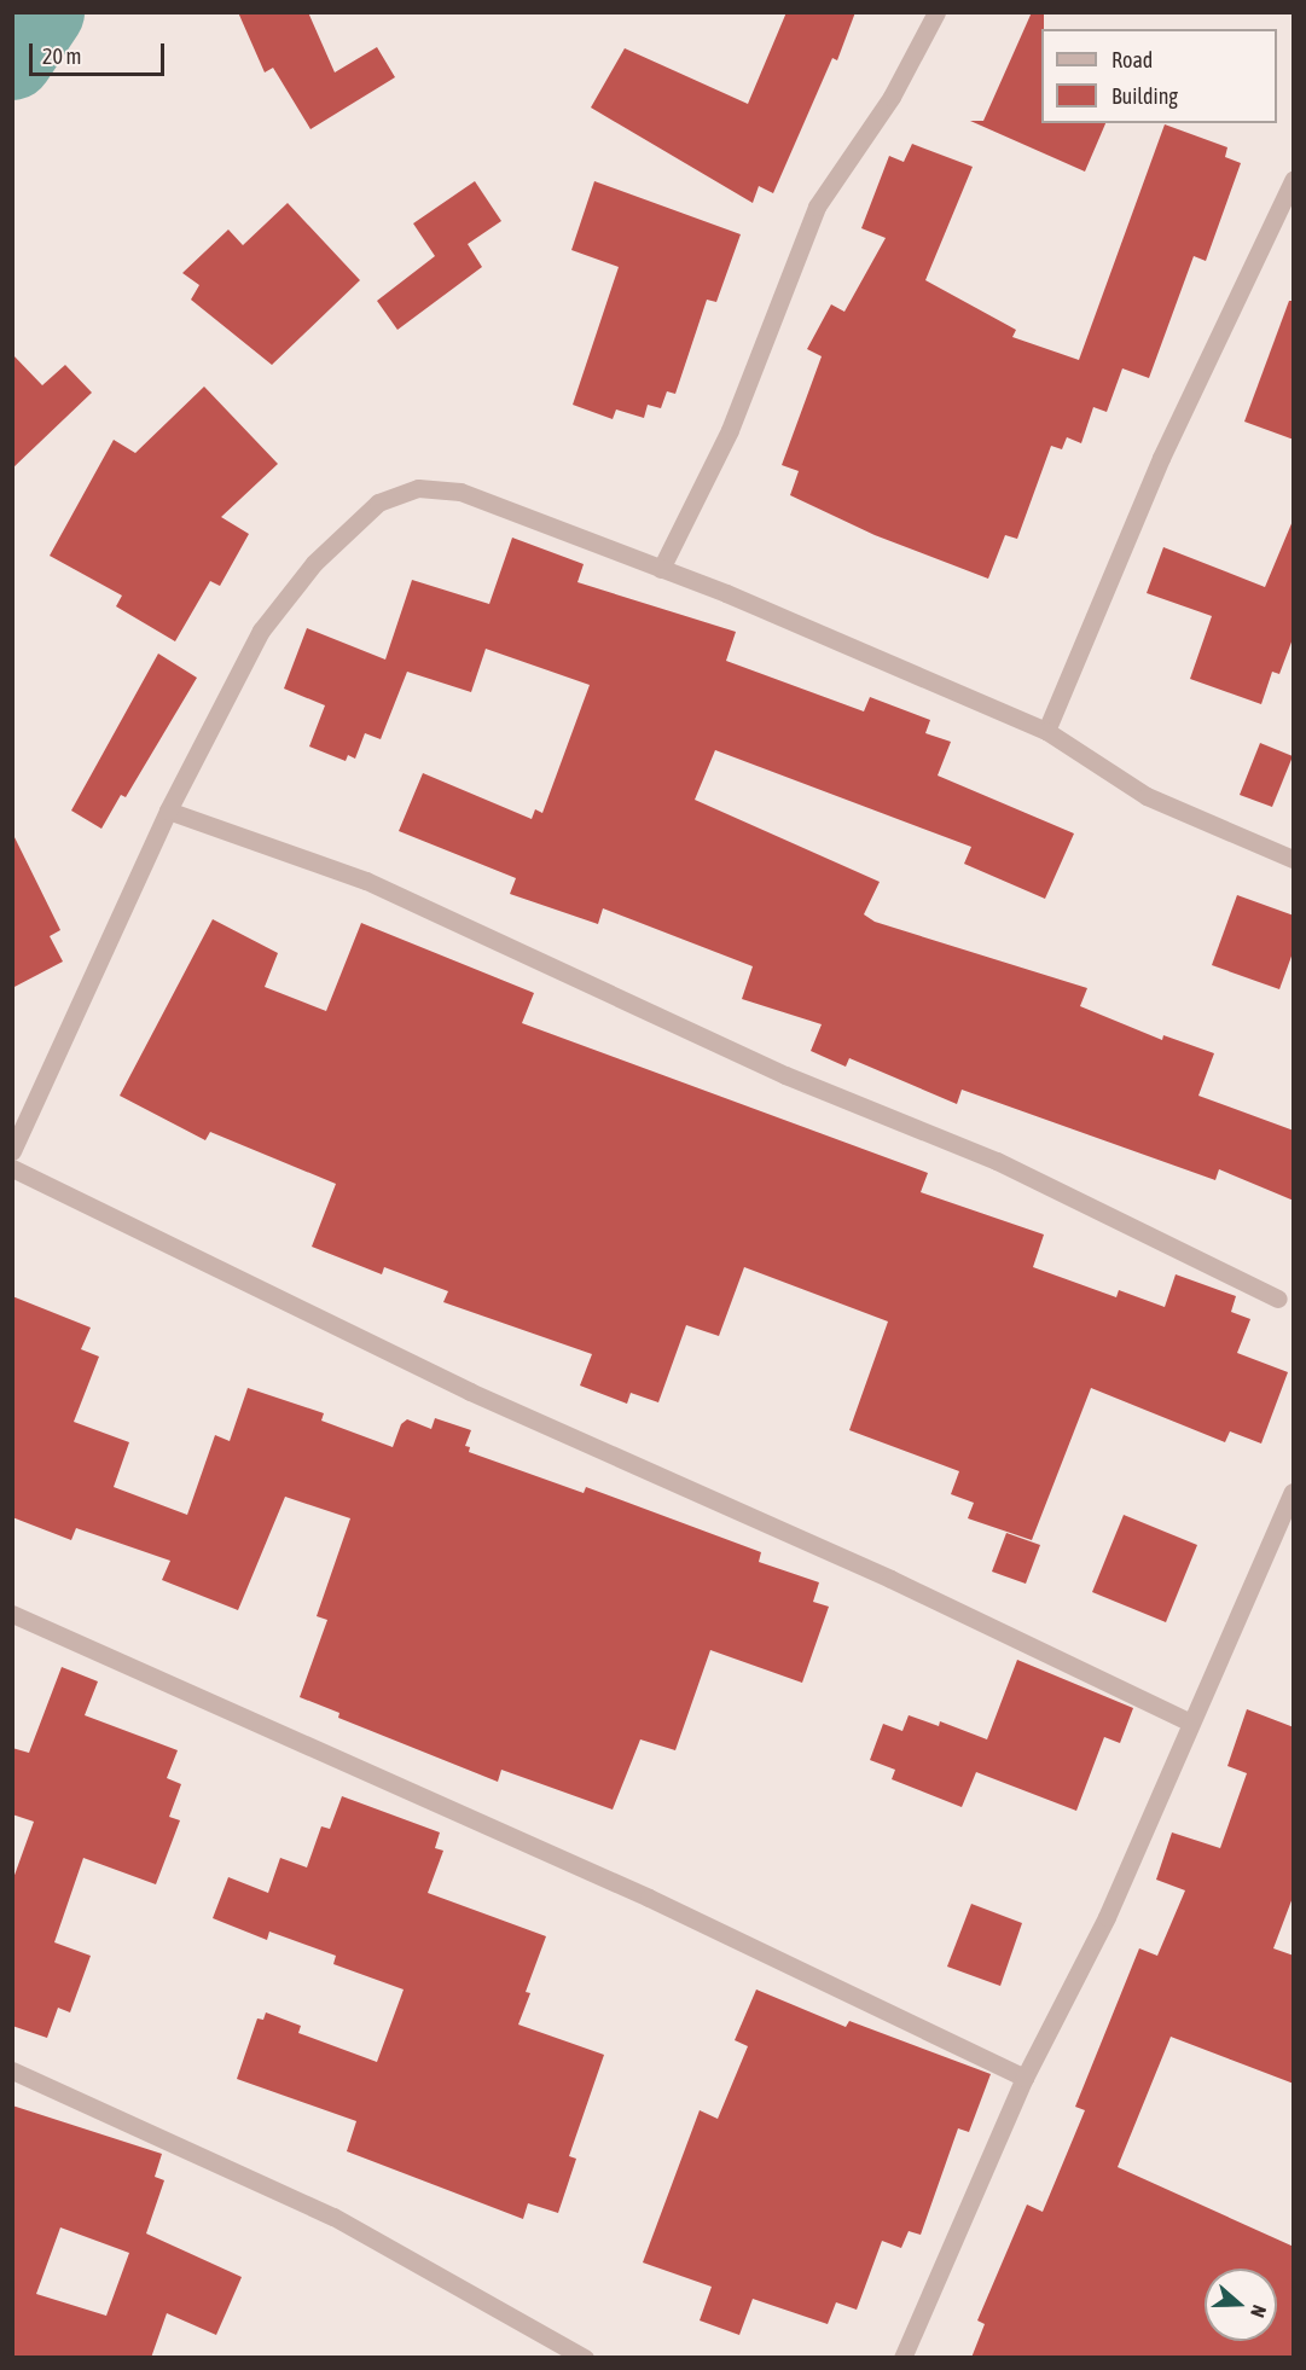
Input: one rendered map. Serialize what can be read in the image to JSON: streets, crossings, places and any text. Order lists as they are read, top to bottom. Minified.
{"legend":["Road","Building"],"scale_bar":"20 m","north":"right"}
